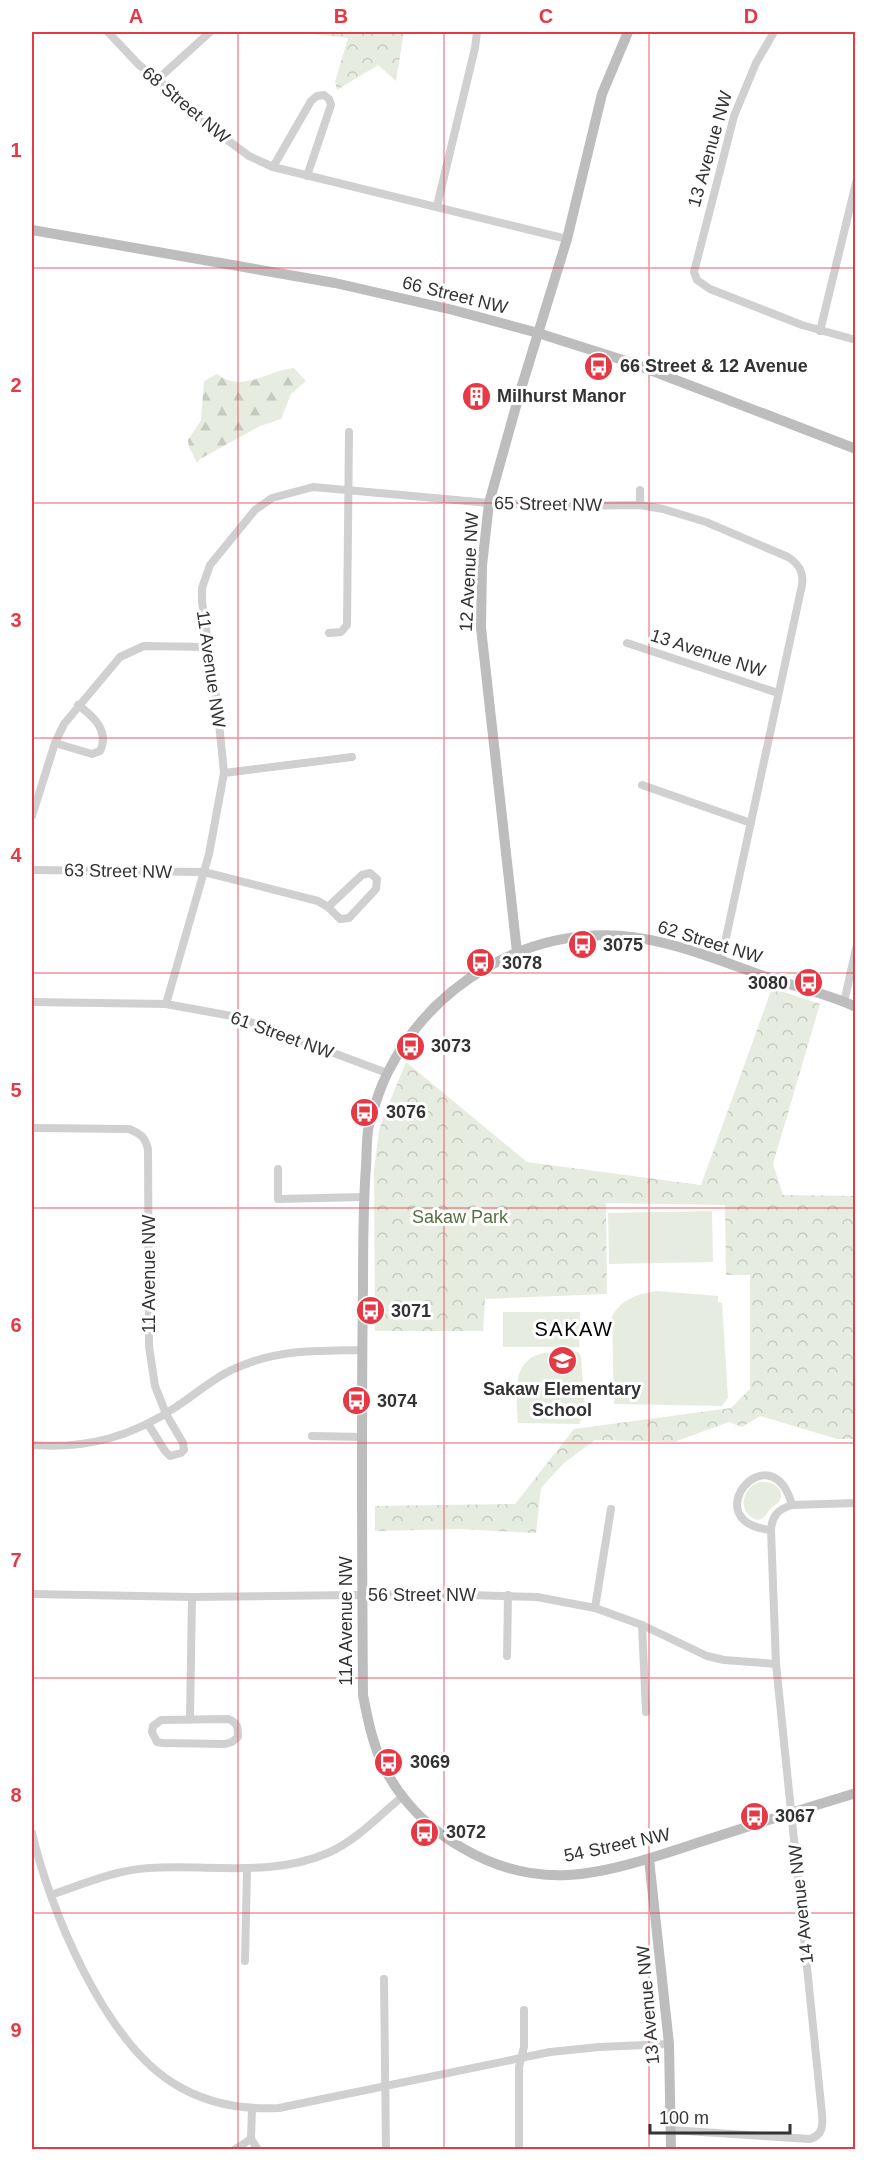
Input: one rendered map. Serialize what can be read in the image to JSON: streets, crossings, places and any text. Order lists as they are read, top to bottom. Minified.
{"streets":{"street":["68 Street NW","13 Avenue NW","66 Street NW","65 Street NW","12 Avenue NW","11 Avenue NW","63 Street NW","62 Street NW","61 Street NW","56 Street NW","11A Avenue NW","54 Street NW","14 Avenue NW"]},"crossings":[["68 Street NW","12 Avenue NW"],["13 Avenue NW","65 Street NW"],["13 Avenue NW","62 Street NW"],["13 Avenue NW","54 Street NW"],["13 Avenue NW","14 Avenue NW"],["66 Street NW","12 Avenue NW"],["65 Street NW","12 Avenue NW"],["65 Street NW","11 Avenue NW"],["12 Avenue NW","62 Street NW"],["11 Avenue NW","63 Street NW"],["11 Avenue NW","61 Street NW"],["62 Street NW","61 Street NW"],["62 Street NW","11A Avenue NW"],["61 Street NW","11A Avenue NW"],["56 Street NW","11A Avenue NW"],["56 Street NW","14 Avenue NW"],["11A Avenue NW","54 Street NW"],["54 Street NW","14 Avenue NW"]],"districts":["SAKAW"],"parks":["Sakaw Park"],"places":{"bus stop":["66 Street & 12 Avenue","3075","3078","3080","3073","3076","3071","3074","3069","3067","3072"],"building":["Milhurst Manor"],"school or university":["Sakaw Elementary School"]},"scale_bar":"100 m","grid":{"columns":["A","B","C","D"],"rows":["1","2","3","4","5","6","7","8","9"]}}
